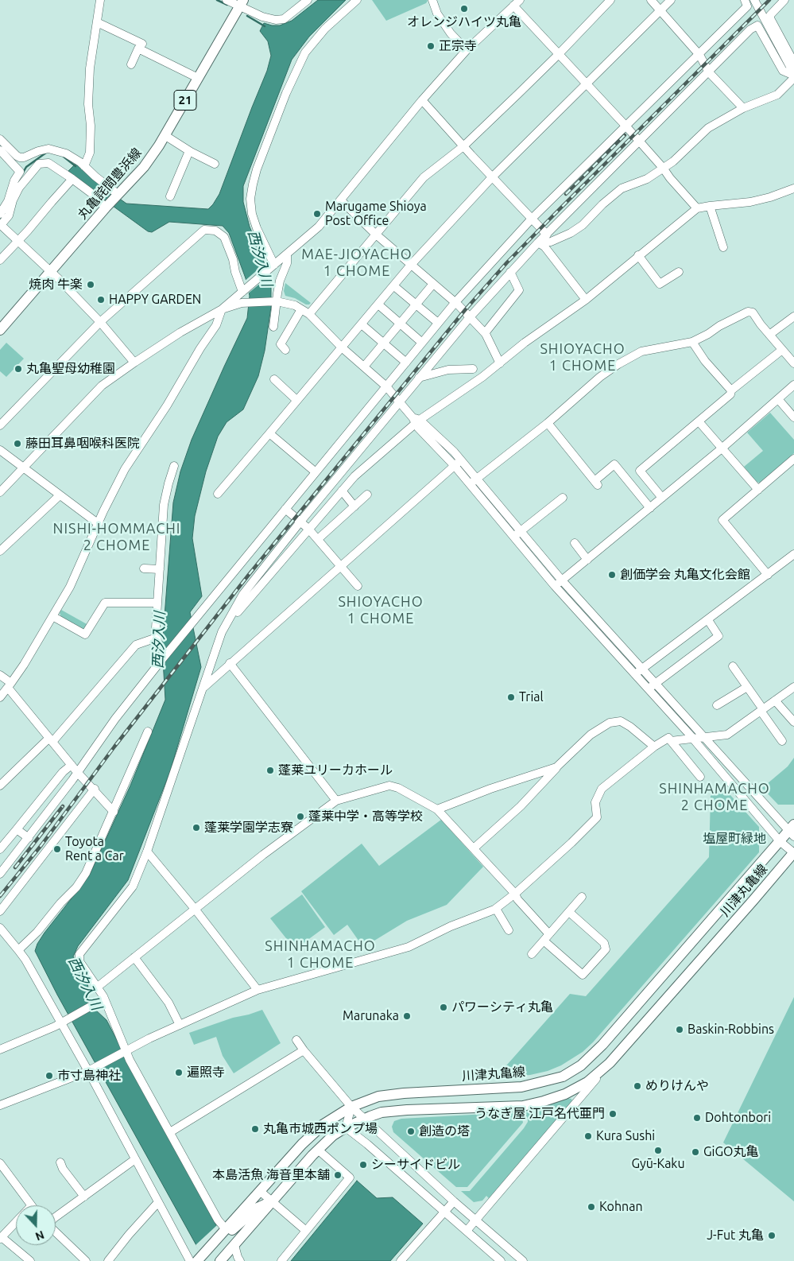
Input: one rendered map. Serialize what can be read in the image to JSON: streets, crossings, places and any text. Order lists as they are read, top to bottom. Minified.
{"streets":{"main road":["21","丸亀詫間豊浜線","川津丸亀線"]},"districts":["MAE-JIOYACHO 1 CHOME","SHIOYACHO 1 CHOME","NISHI-HOMMACHI 2 CHOME","SHIOYACHO 1 CHOME","SHINHAMACHO 2 CHOME","SHINHAMACHO 1 CHOME"],"water":["西汐入川"],"parks":["塩屋町緑地"],"places":["オレンジハイツ丸亀","正宗寺","Marugame Shioya Post Office","焼肉 牛楽","HAPPY GARDEN","丸亀聖母幼稚園","藤田耳鼻咽喉科医院","創価学会 丸亀文化会館","Trial","蓬莱ユリーカホール","蓬莱中学・高等学校","蓬莱学園学志寮","Toyota Rent a Car","パワーシティ丸亀","Marunaka","Baskin-Robbins","遍照寺","市寸島神社","めりけんや","うなぎ屋 江戸名代亜門","Dohtonbori","丸亀市城西ポンプ場","創造の塔","Kura Sushi","Gyū-Kaku","GiGO丸亀","シーサイドビル","本島活魚 海音里本舗","Kohnan","J-Fut 丸亀"],"north":"bottom"}
